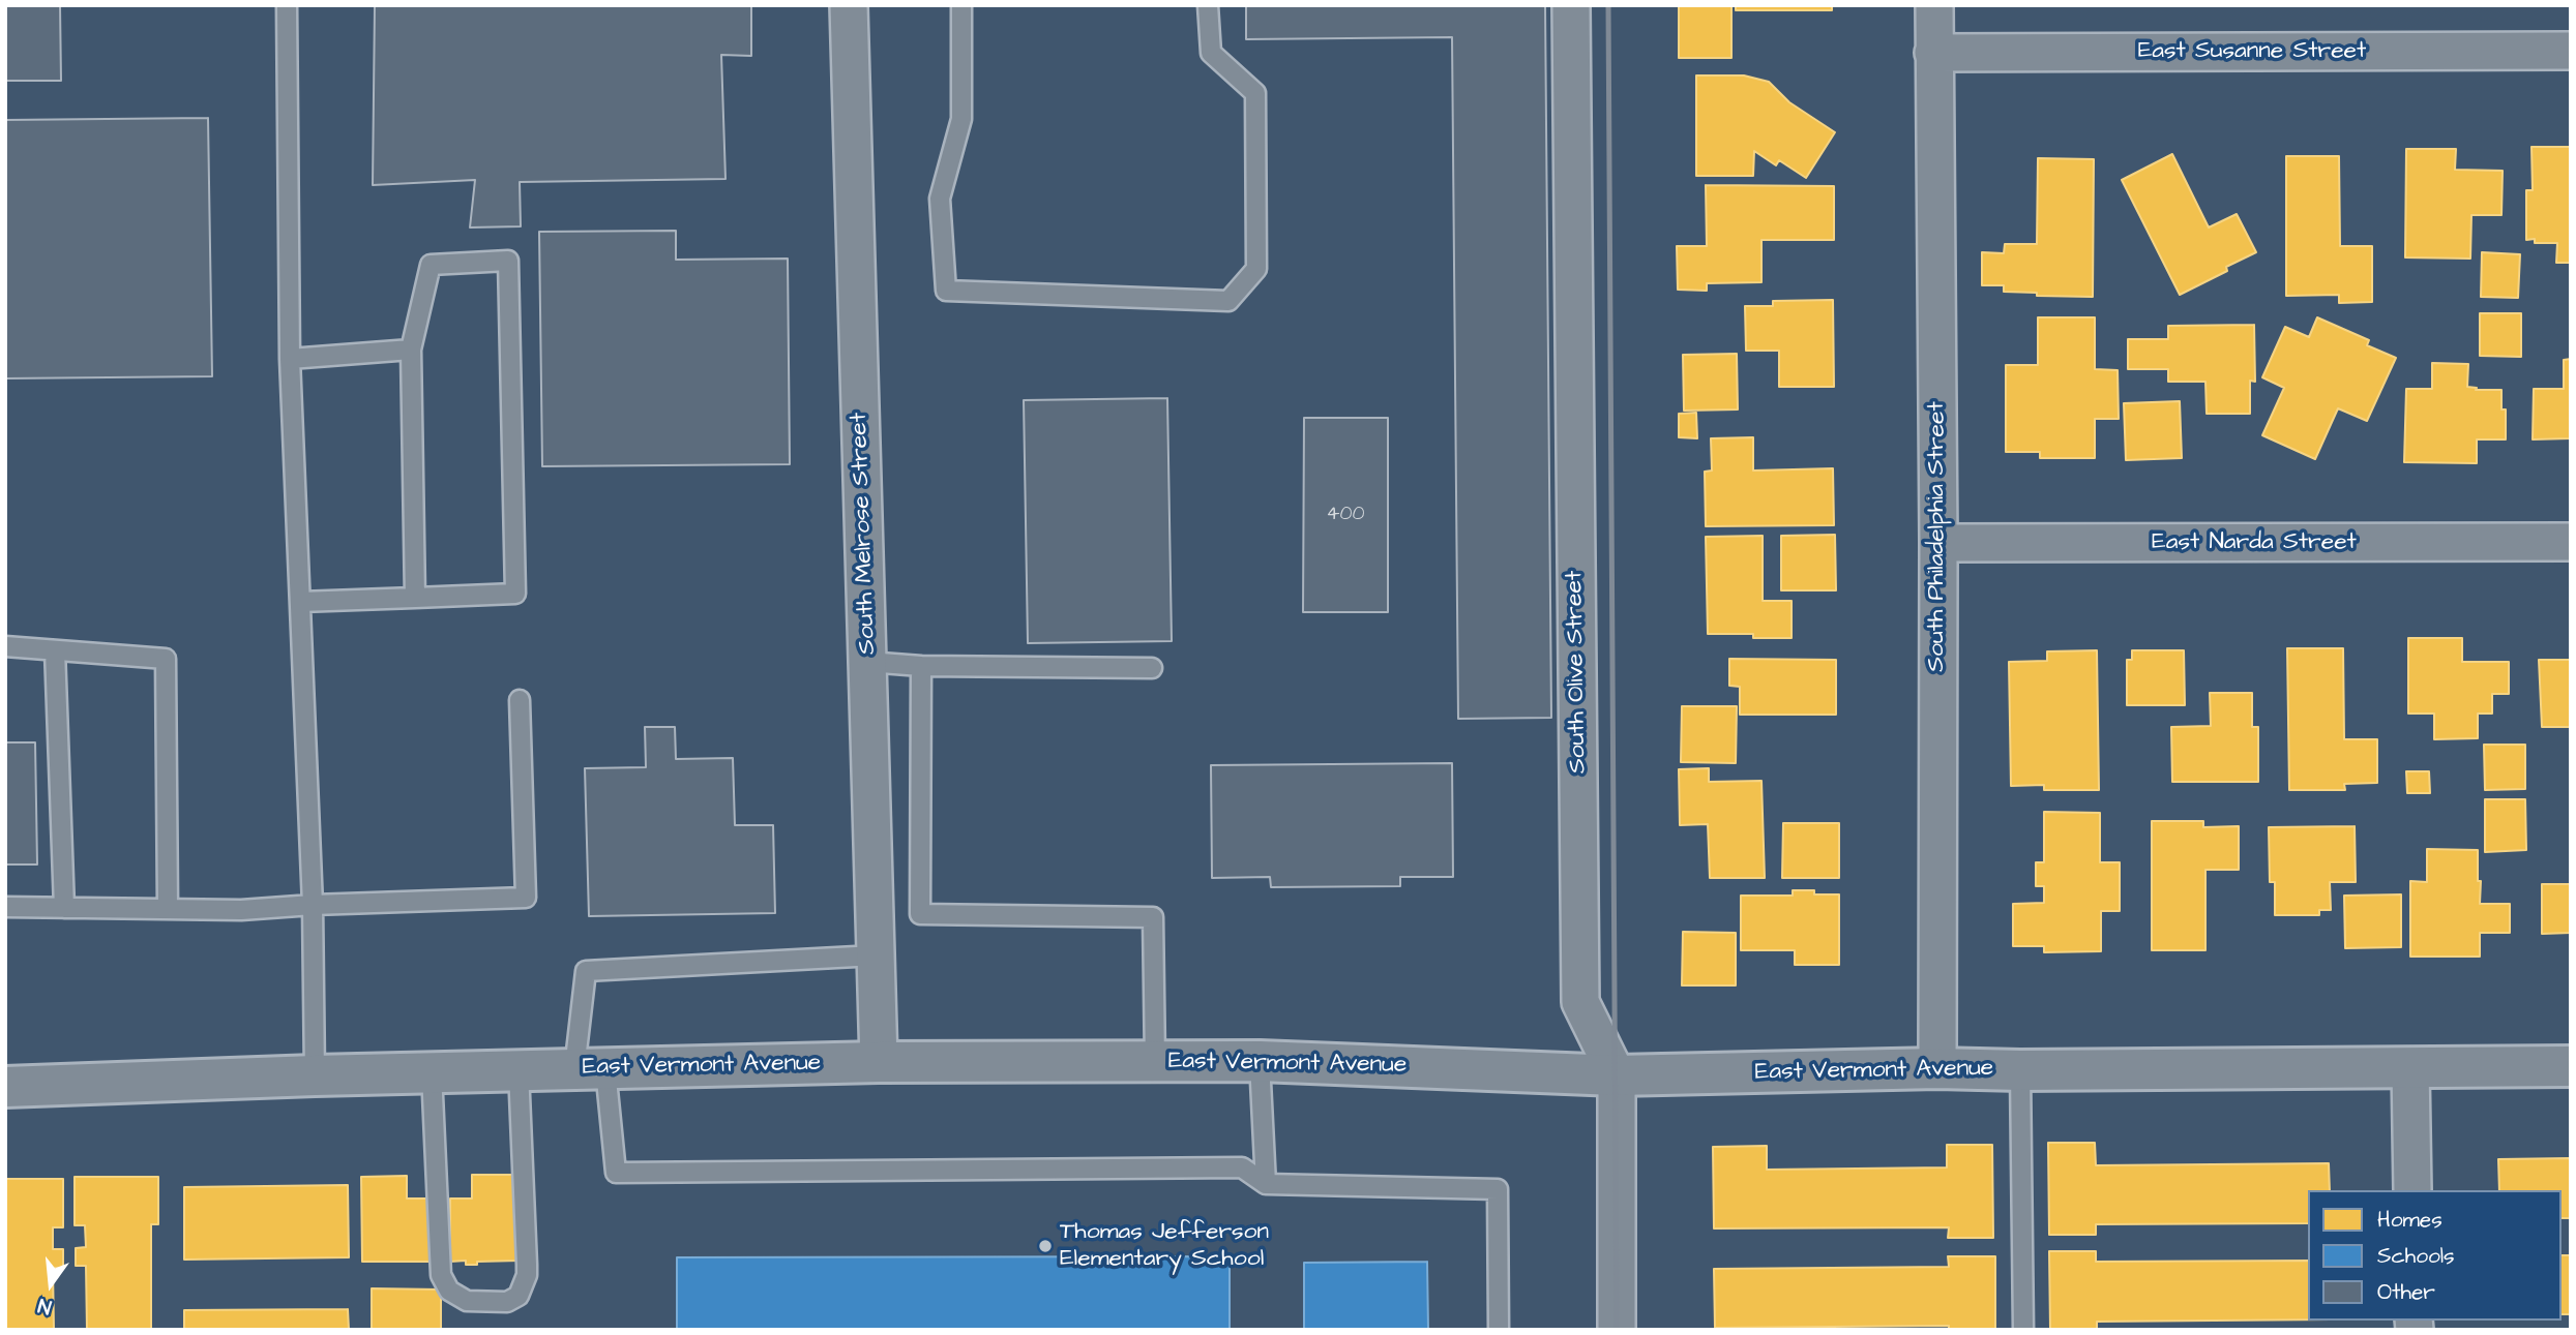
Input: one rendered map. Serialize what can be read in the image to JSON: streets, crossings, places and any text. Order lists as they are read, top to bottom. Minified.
{"streets":{"street":["East Susanne Street","South Melrose Street","South Philadelphia Street","East Narda Street","South Olive Street","East Vermont Avenue"]},"crossings":[["East Susanne Street","South Philadelphia Street"],["South Melrose Street","East Vermont Avenue"],["South Philadelphia Street","East Narda Street"],["South Philadelphia Street","East Vermont Avenue"],["South Olive Street","East Vermont Avenue"]],"places":["Thomas Jefferson Elementary School"],"house_numbers":["400"],"legend":["Homes","Schools","Other"],"north":"bottom"}
